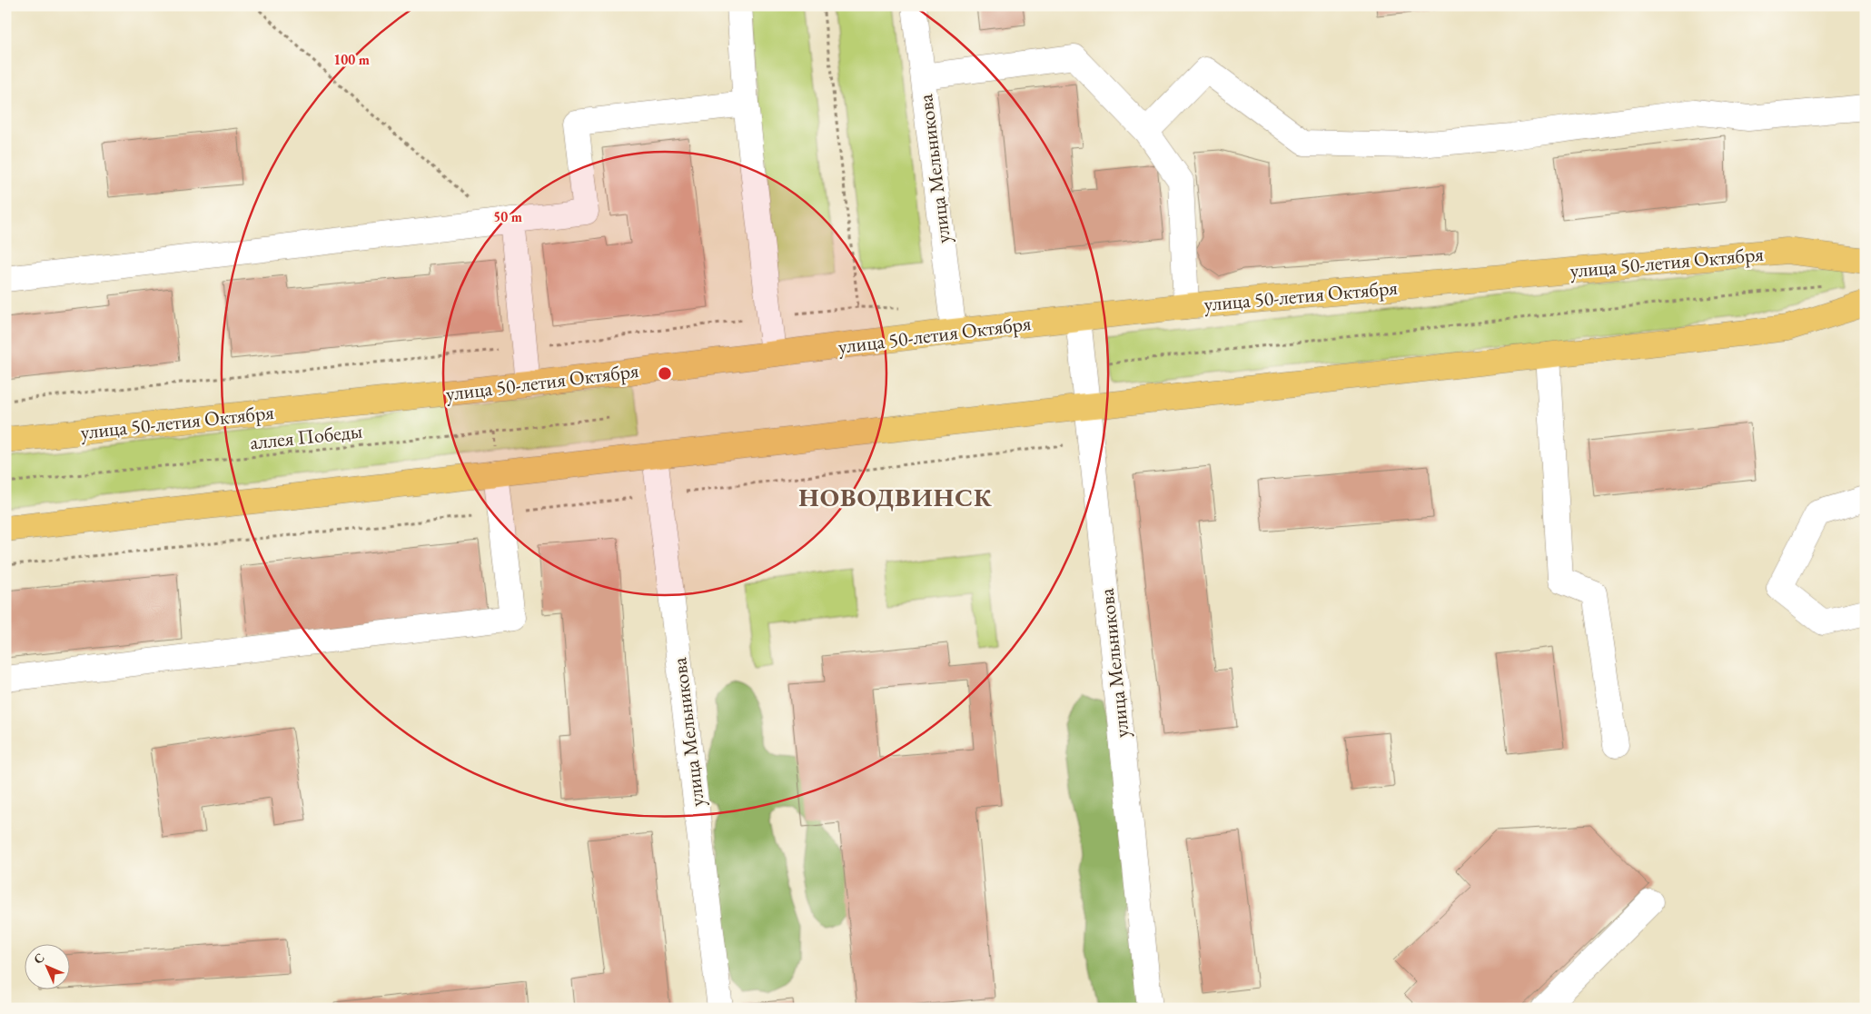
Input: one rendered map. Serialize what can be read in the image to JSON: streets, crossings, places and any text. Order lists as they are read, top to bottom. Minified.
{"streets":{"main road":["улица 50-летия Октября"],"street":["улица Мельникова"],"path":["аллея Победы"]},"crossings":[["улица Мельникова","улица 50-летия Октября"]],"districts":["НОВОДВИНСК"],"north":"top left","rings":["100 m","50 m"]}
